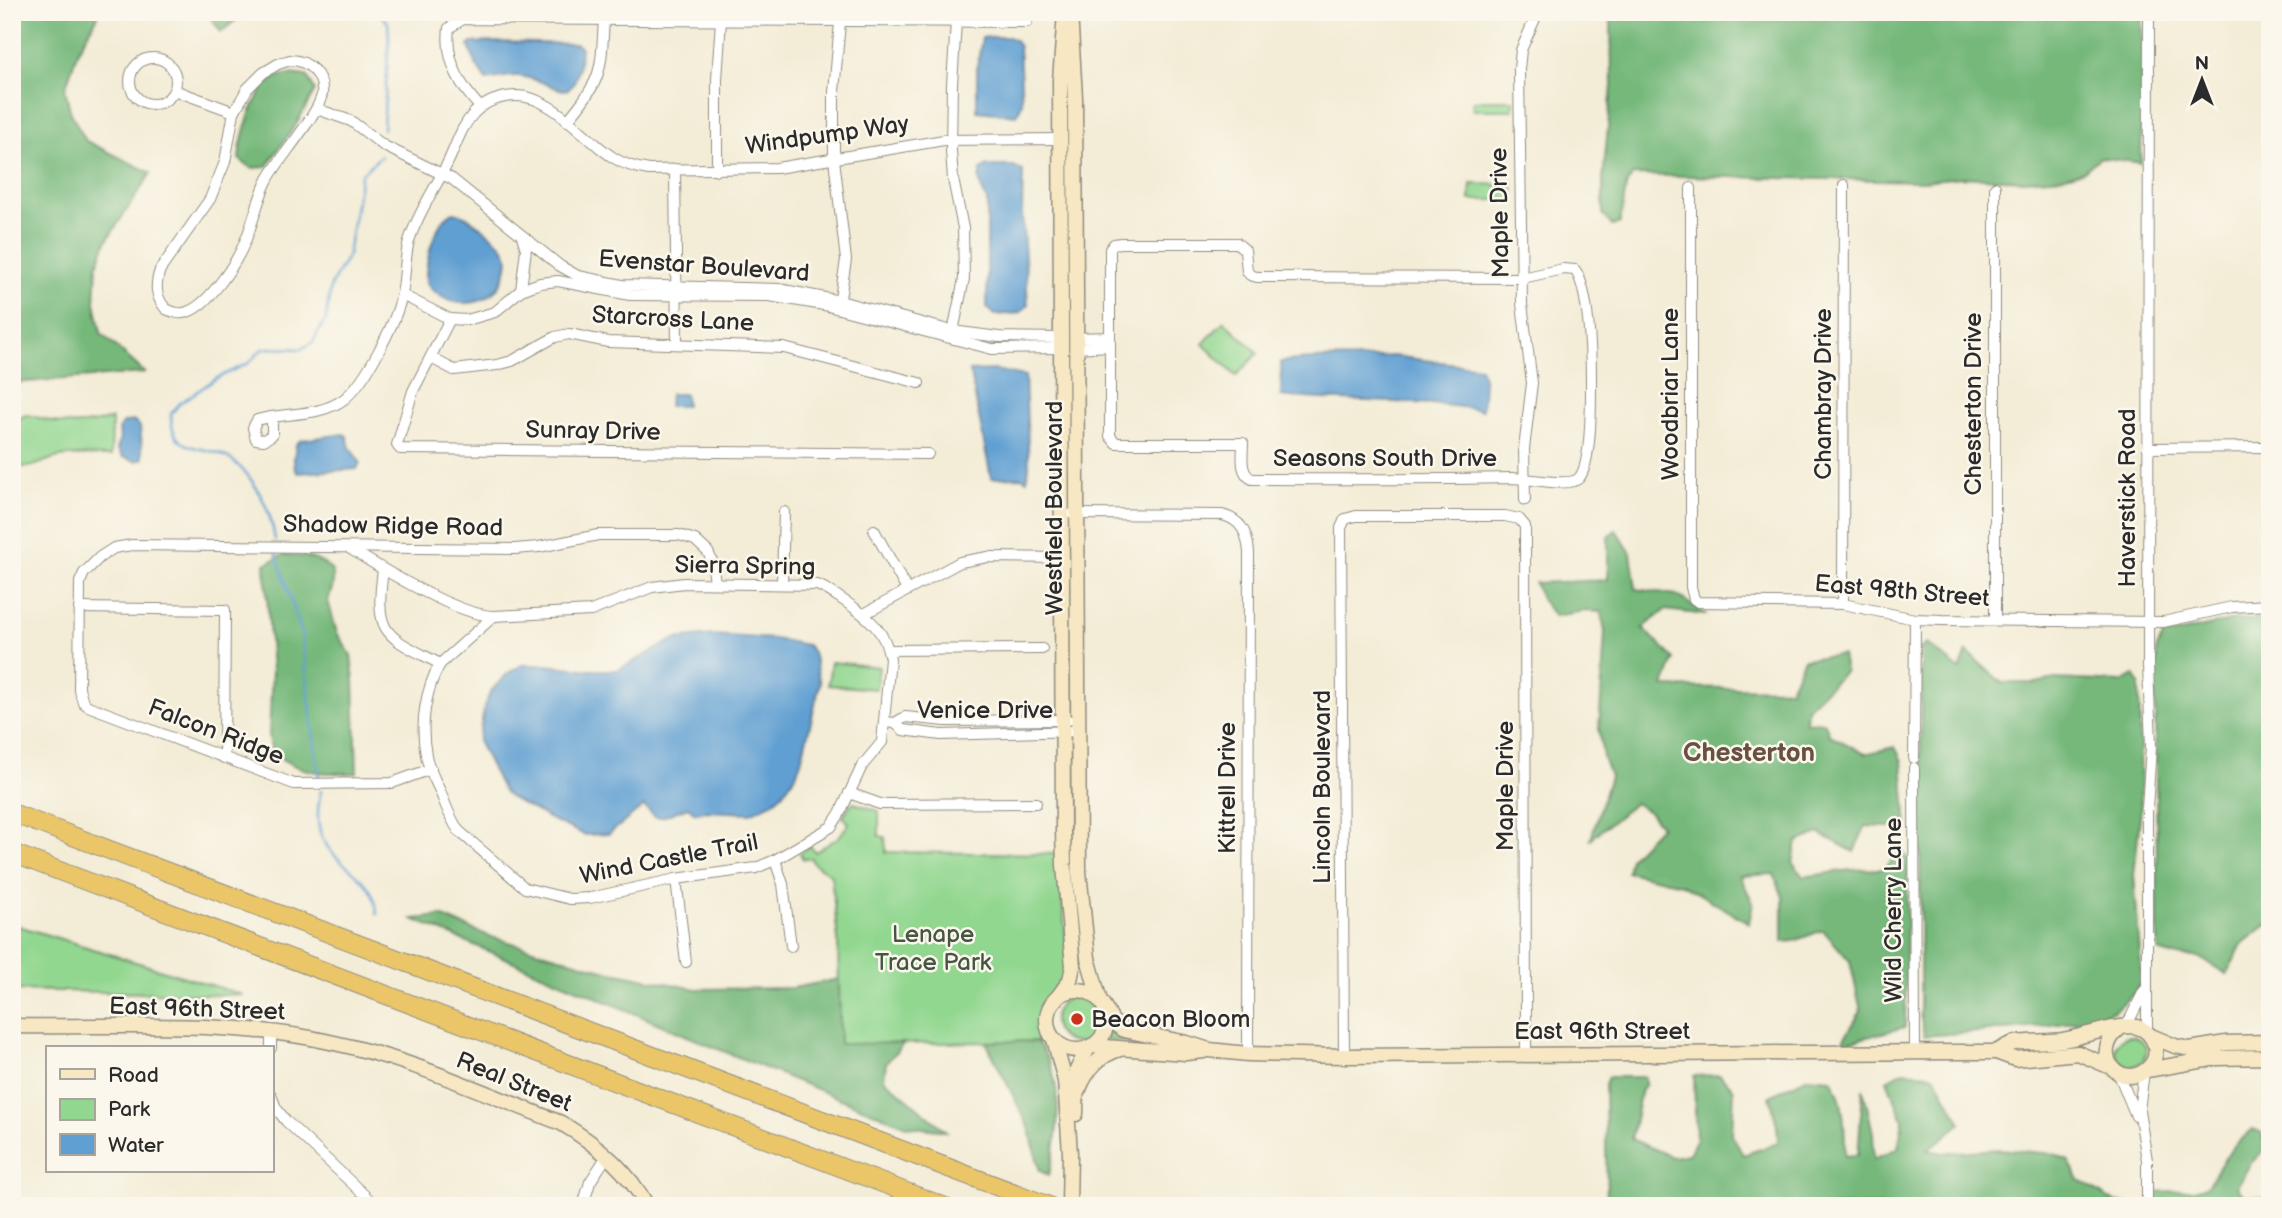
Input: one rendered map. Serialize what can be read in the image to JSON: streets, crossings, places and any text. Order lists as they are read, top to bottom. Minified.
{"streets":{"main road":["Westfield Boulevard","East 96th Street","Real Street"],"street":["Windpump Way","Maple Drive","Evenstar Boulevard","Starcross Lane","Woodbriar Lane","Chambray Drive","Chesterton Drive","Sunray Drive","Seasons South Drive","Haverstick Road","Shadow Ridge Road","Sierra Spring","East 98th Street","Venice Drive","Falcon Ridge","Lincoln Boulevard","Kittrell Drive","Wind Castle Trail","Wild Cherry Lane"]},"crossings":[["Windpump Way","Westfield Boulevard"],["Maple Drive","Seasons South Drive"],["Maple Drive","Lincoln Boulevard"],["Maple Drive","East 96th Street"],["Evenstar Boulevard","Sunray Drive"],["Evenstar Boulevard","Westfield Boulevard"],["Starcross Lane","Sunray Drive"],["Woodbriar Lane","East 98th Street"],["Chambray Drive","East 98th Street"],["Chesterton Drive","East 98th Street"],["Haverstick Road","East 98th Street"],["Haverstick Road","East 96th Street"],["Westfield Boulevard","Venice Drive"],["Westfield Boulevard","Kittrell Drive"],["Westfield Boulevard","East 96th Street"],["Shadow Ridge Road","Sierra Spring"],["Shadow Ridge Road","Falcon Ridge"],["East 98th Street","Wild Cherry Lane"],["Venice Drive","Wind Castle Trail"],["Falcon Ridge","Wind Castle Trail"],["Lincoln Boulevard","East 96th Street"],["Kittrell Drive","East 96th Street"],["Wild Cherry Lane","East 96th Street"],["East 96th Street","Real Street"]],"districts":["Chesterton"],"parks":["Lenape Trace Park"],"places":["Beacon Bloom"],"legend":["Road","Park","Water"],"north":"top"}
